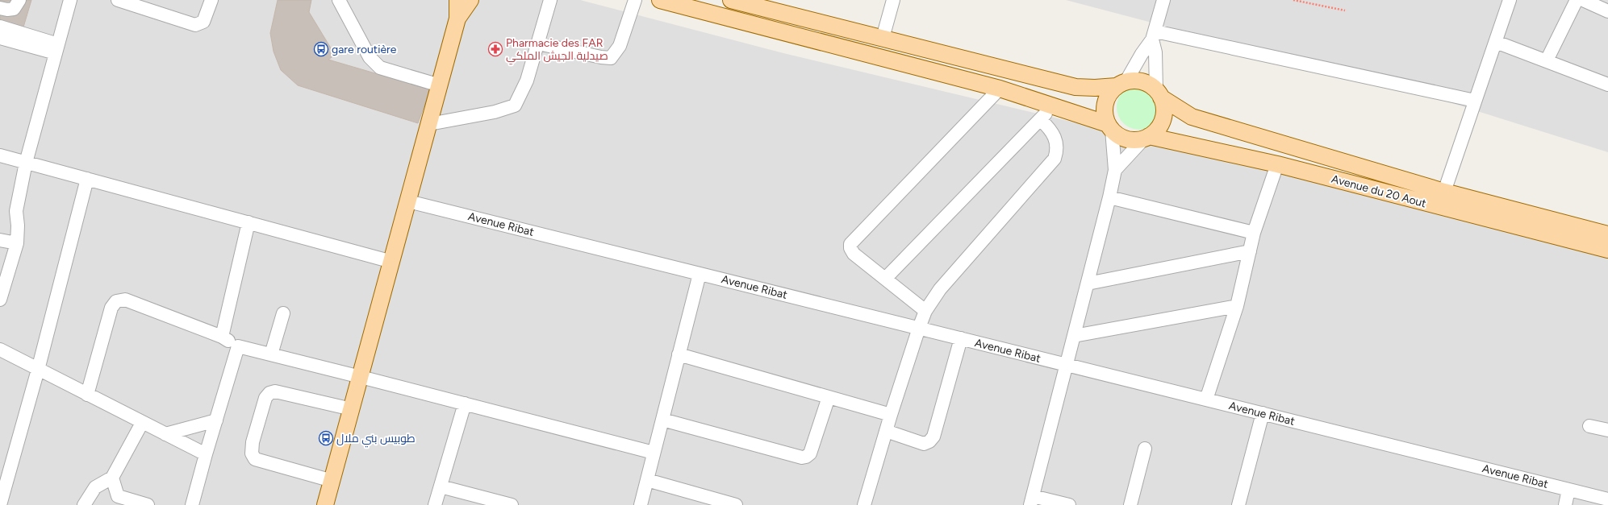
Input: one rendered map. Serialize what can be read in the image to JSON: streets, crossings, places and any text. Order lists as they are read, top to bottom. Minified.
{"streets":{"main road":["Avenue du 20 Aout"],"street":["Avenue Ribat"]},"places":{"bus stop":["gare routière","طوبيس بني ملال"],"pharmacy":["Pharmacie des FAR صيدلية الجيش الملكي"]}}
